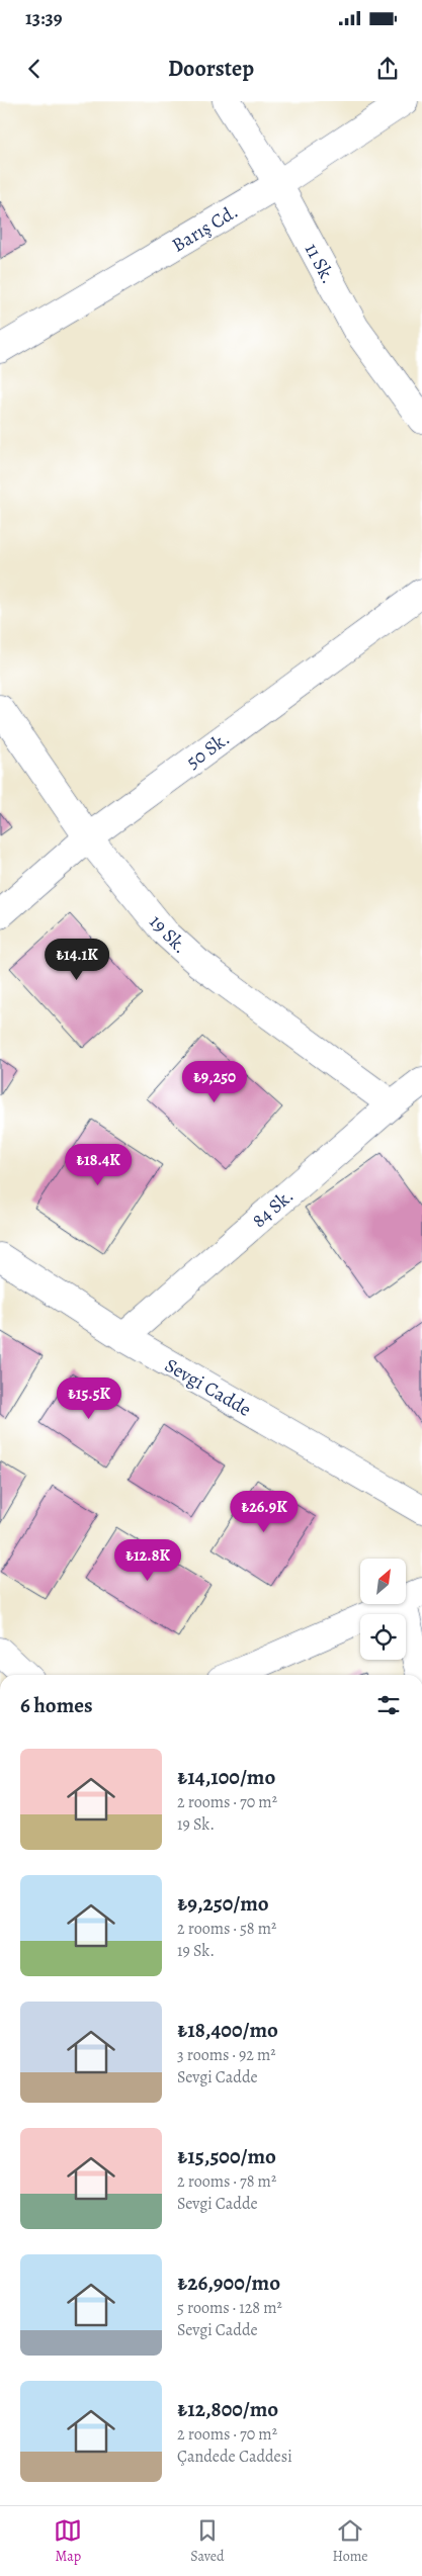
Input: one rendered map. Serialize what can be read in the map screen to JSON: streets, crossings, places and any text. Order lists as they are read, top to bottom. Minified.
{"streets":{"street":["Barış Cd.","11 Sk.","50 Sk.","19 Sk.","84 Sk.","Sevgi Cadde"]},"crossings":[["Barış Cd.","11 Sk."],["50 Sk.","19 Sk."],["19 Sk.","84 Sk."],["84 Sk.","Sevgi Cadde"]],"north":"top right","page":{"status":"13:39","header":"Doorstep","price":["₺14.1K","₺9,250","₺18.4K","₺15.5K","₺26.9K","₺12.8K"],"heading":"6 homes","list":[{"name":"₺14,100/mo","note":"2 rooms · 70 m² · 19 Sk."},{"name":"₺9,250/mo","note":"2 rooms · 58 m² · 19 Sk."},{"name":"₺18,400/mo","note":"3 rooms · 92 m² · Sevgi Cadde"},{"name":"₺15,500/mo","note":"2 rooms · 78 m² · Sevgi Cadde"},{"name":"₺26,900/mo","note":"5 rooms · 128 m² · Sevgi Cadde"},{"name":"₺12,800/mo","note":"2 rooms · 70 m² · Çandede Caddesi"}],"tabs":["Map","Saved","Home"]}}
